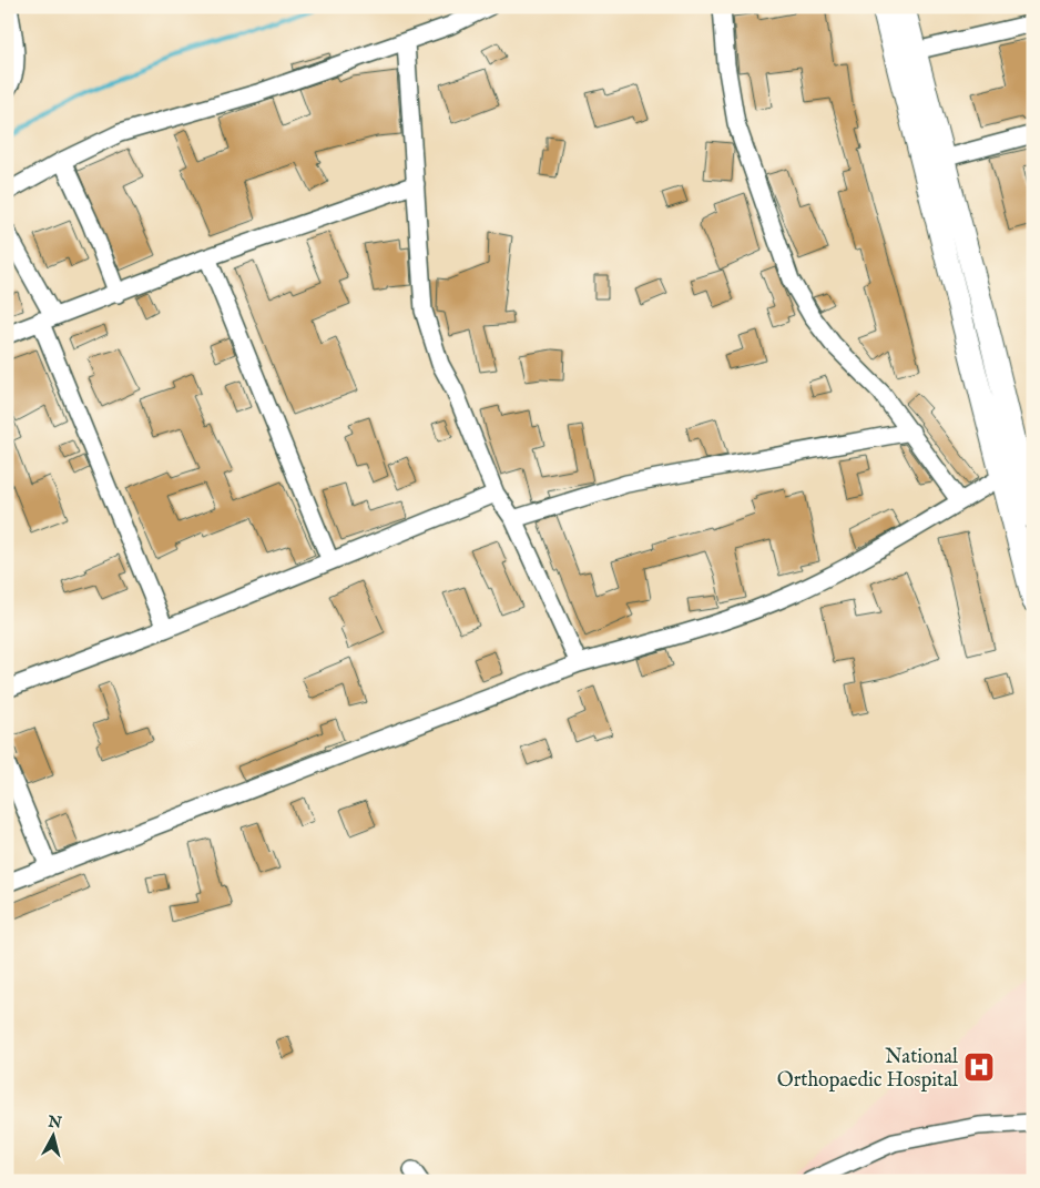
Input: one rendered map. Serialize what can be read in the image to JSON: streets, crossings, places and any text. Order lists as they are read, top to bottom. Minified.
{"places":{"hospital":["National Orthopaedic Hospital"]},"north":"top"}
